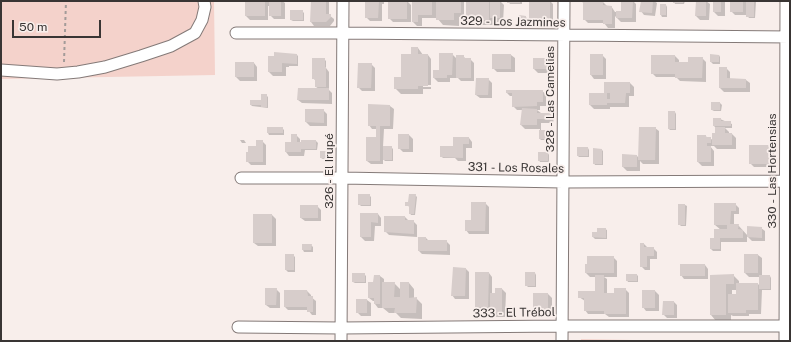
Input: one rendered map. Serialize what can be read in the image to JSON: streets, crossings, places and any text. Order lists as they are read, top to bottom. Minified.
{"streets":{"street":["329 - Los Jazmines","328 - Las Camelias","331 - Los Rosales","326 - El Irupé","330 - Las Hortensias","333 - El Trébol"]},"crossings":[["329 - Los Jazmines","328 - Las Camelias"],["329 - Los Jazmines","326 - El Irupé"],["329 - Los Jazmines","330 - Las Hortensias"],["328 - Las Camelias","331 - Los Rosales"],["328 - Las Camelias","333 - El Trébol"],["331 - Los Rosales","326 - El Irupé"],["331 - Los Rosales","330 - Las Hortensias"],["326 - El Irupé","333 - El Trébol"],["330 - Las Hortensias","333 - El Trébol"]],"scale_bar":"50 m"}
